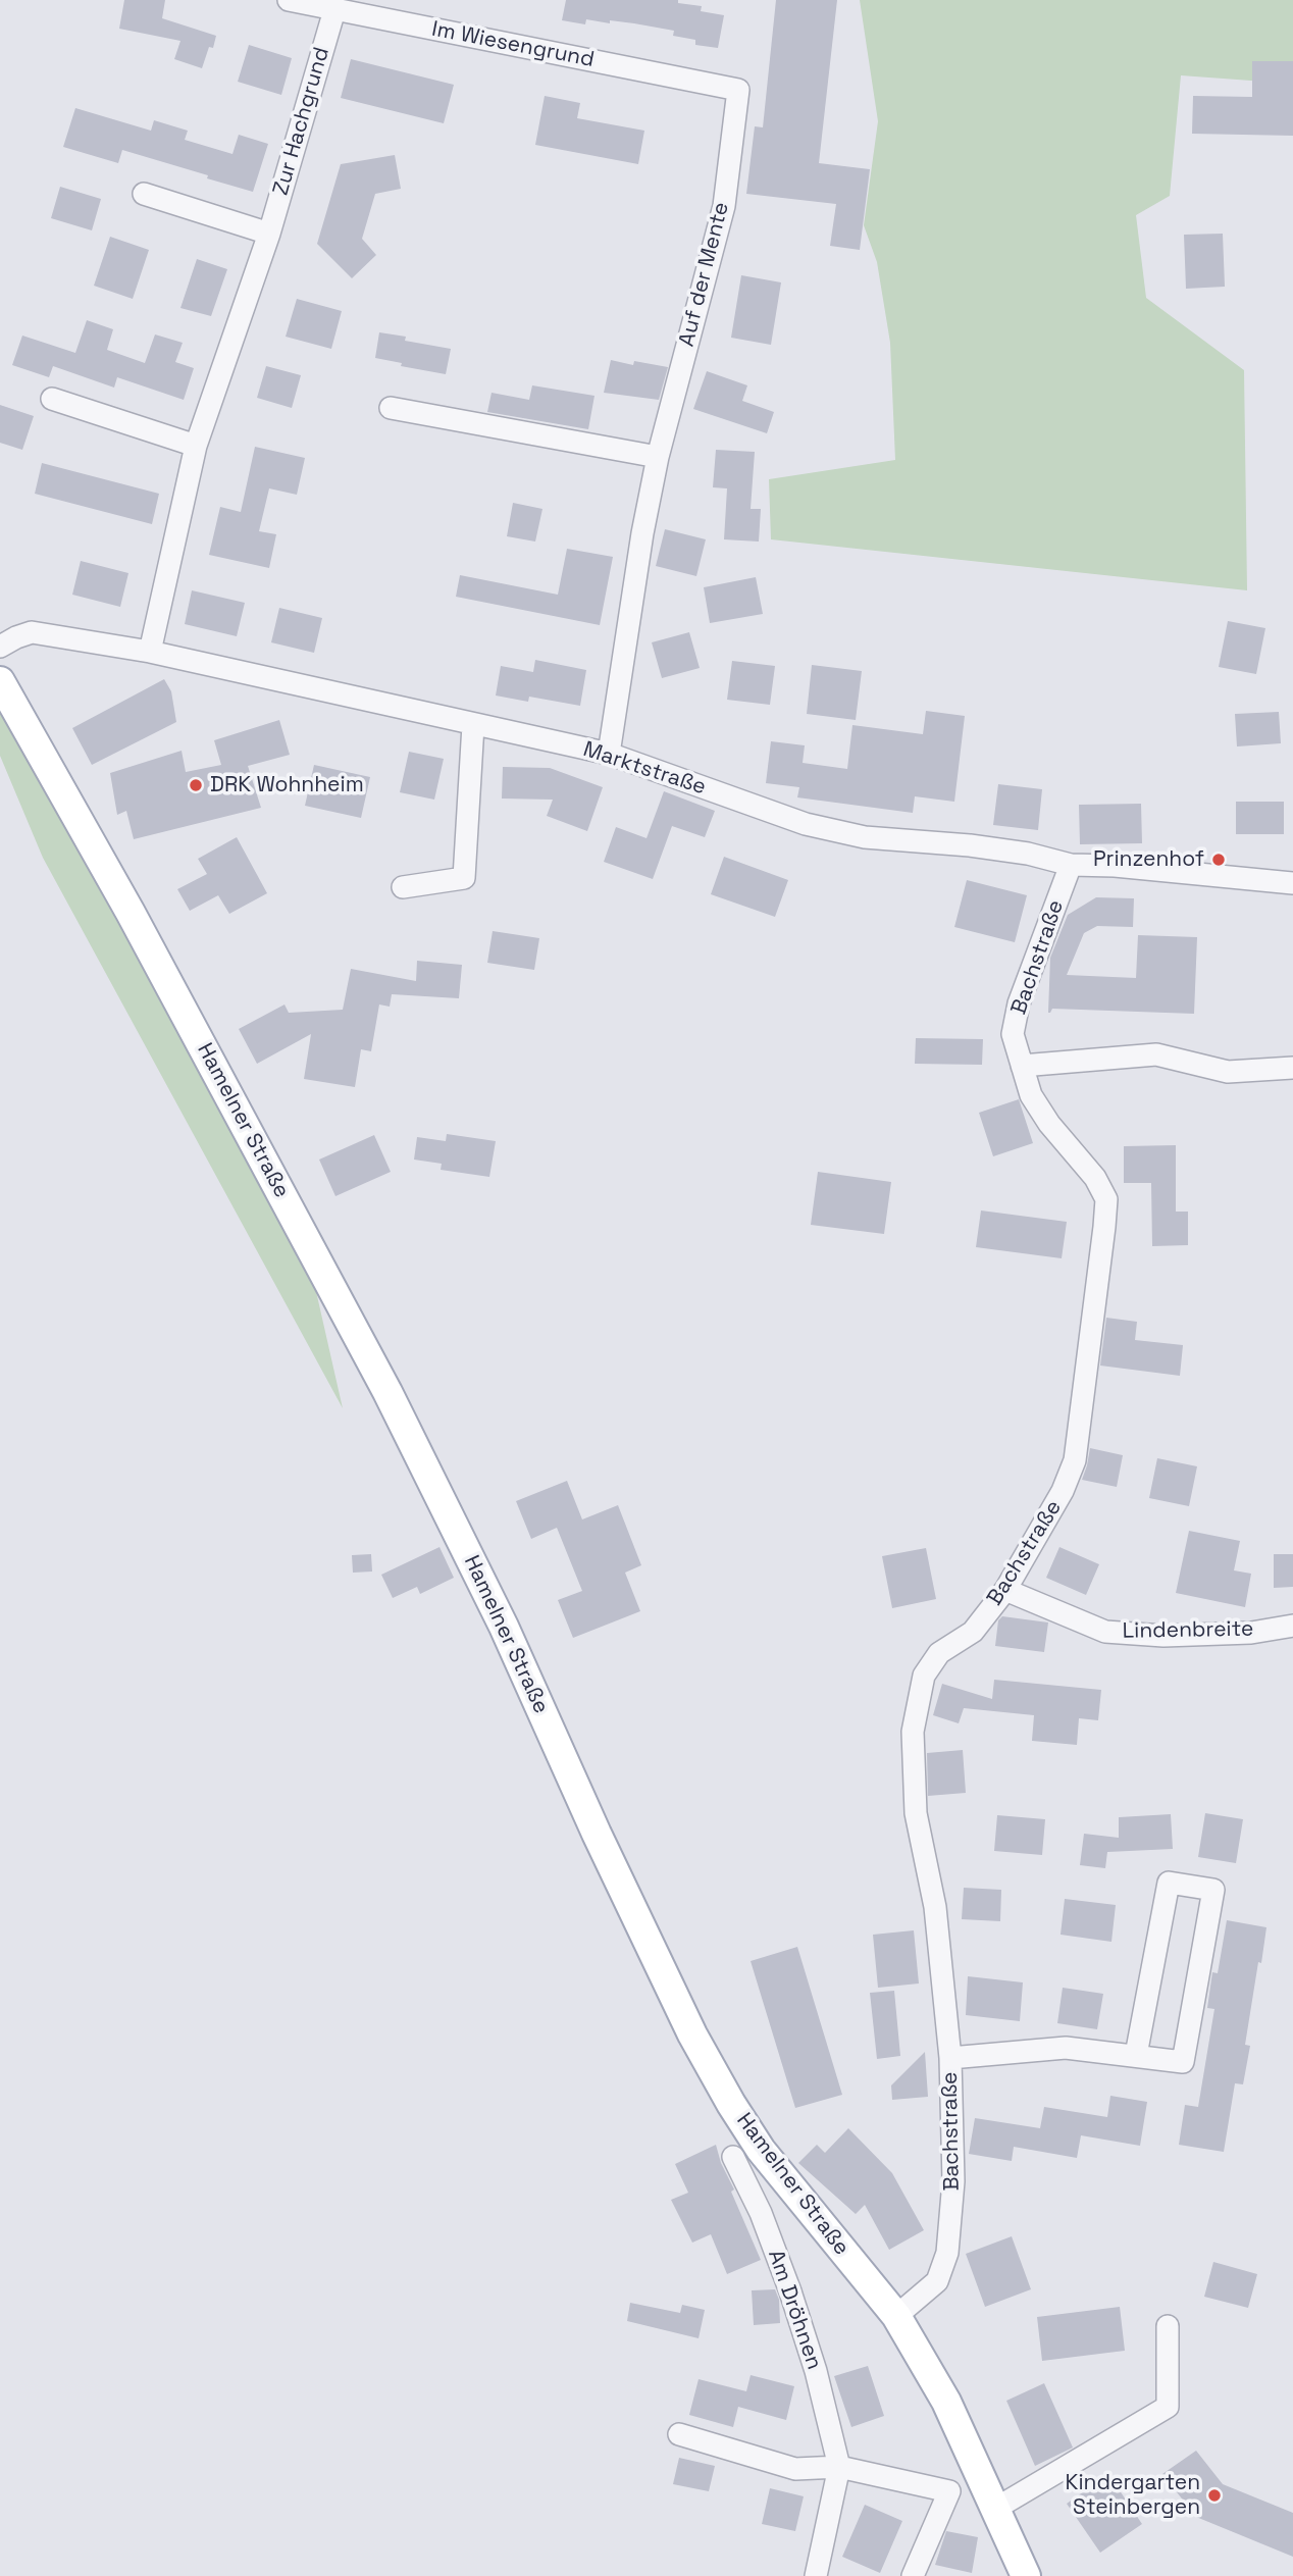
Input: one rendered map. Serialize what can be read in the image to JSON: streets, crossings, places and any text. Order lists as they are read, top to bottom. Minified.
{"streets":{"main road":["Hamelner Straße"],"street":["Im Wiesengrund","Zur Hachgrund","Auf der Mente","Marktstraße","Bachstraße","Lindenbreite","Am Dröhnen"]},"crossings":[["Im Wiesengrund","Zur Hachgrund"],["Im Wiesengrund","Auf der Mente"],["Zur Hachgrund","Marktstraße"],["Auf der Mente","Marktstraße"],["Marktstraße","Bachstraße"],["Bachstraße","Hamelner Straße"],["Bachstraße","Lindenbreite"]],"places":["DRK Wohnheim","Prinzenhof","Kindergarten Steinbergen"]}
